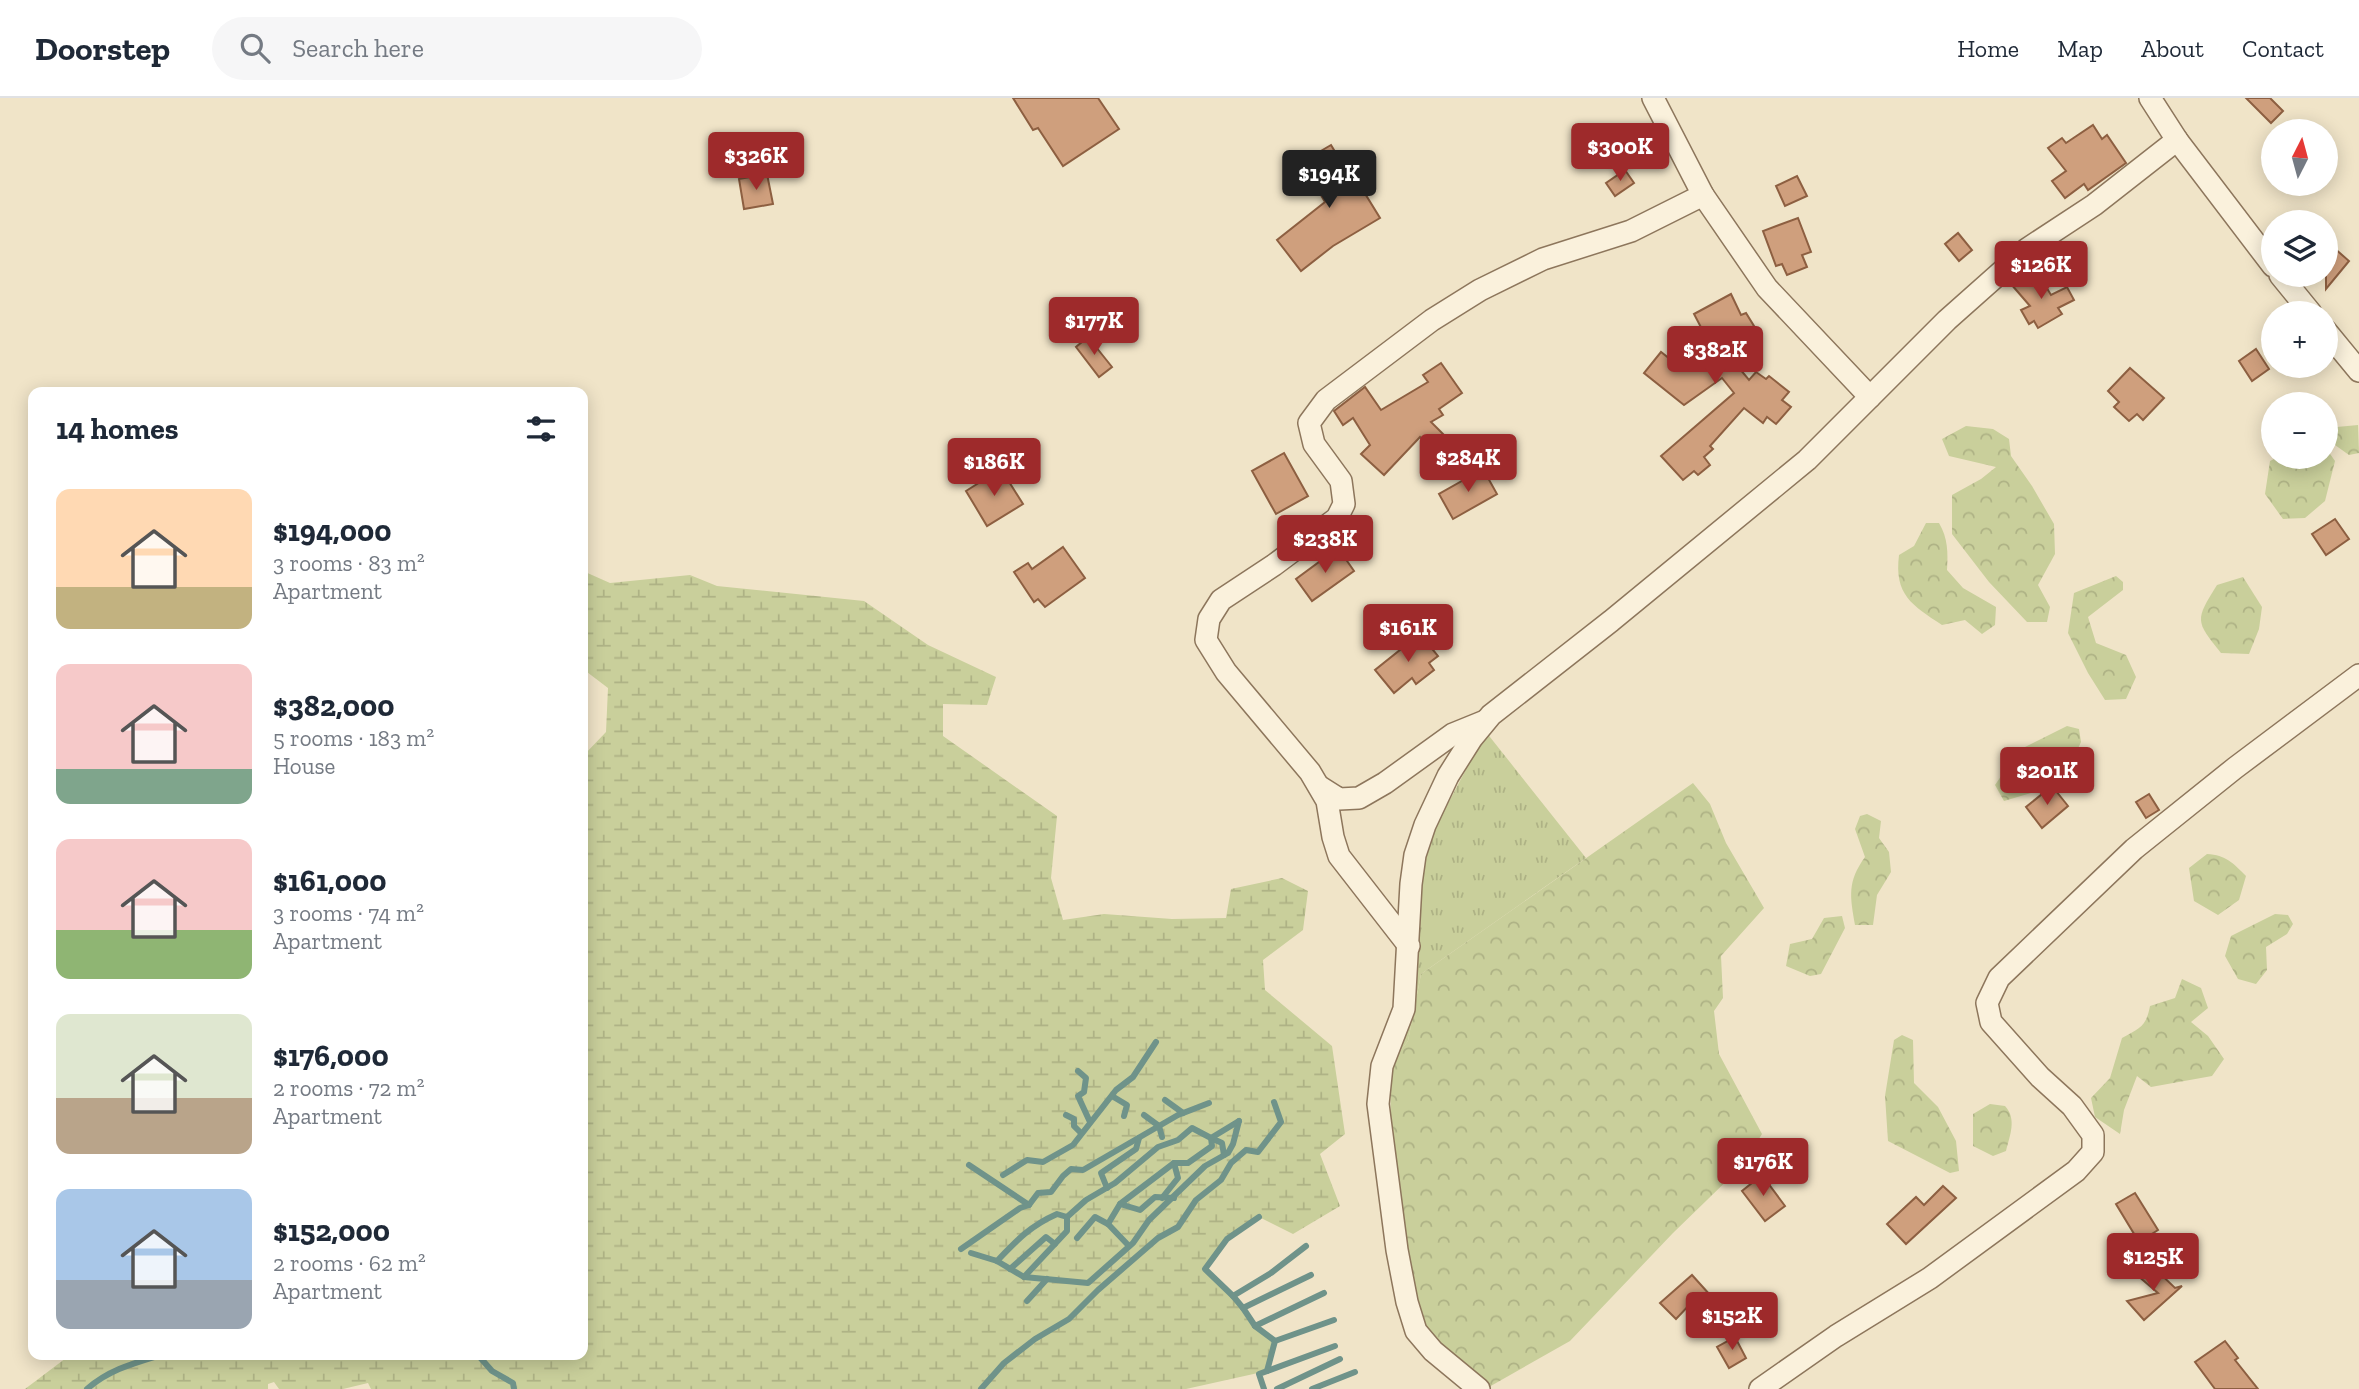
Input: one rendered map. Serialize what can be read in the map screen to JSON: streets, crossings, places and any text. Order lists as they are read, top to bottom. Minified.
{"north":"top","page":{"header":"Doorstep","search":"Search here","nav":["Home","Map","About","Contact"],"map_buttons":["+","−"],"price":["$300K","$326K","$194K","$126K","$177K","$382K","$284K","$186K","$238K","$161K","$201K","$176K","$125K","$152K"],"heading":"14 homes","list":[{"name":"$194,000","note":"3 rooms · 83 m² · Apartment"},{"name":"$382,000","note":"5 rooms · 183 m² · House"},{"name":"$161,000","note":"3 rooms · 74 m² · Apartment"},{"name":"$176,000","note":"2 rooms · 72 m² · Apartment"},{"name":"$152,000","note":"2 rooms · 62 m² · Apartment"}]}}
